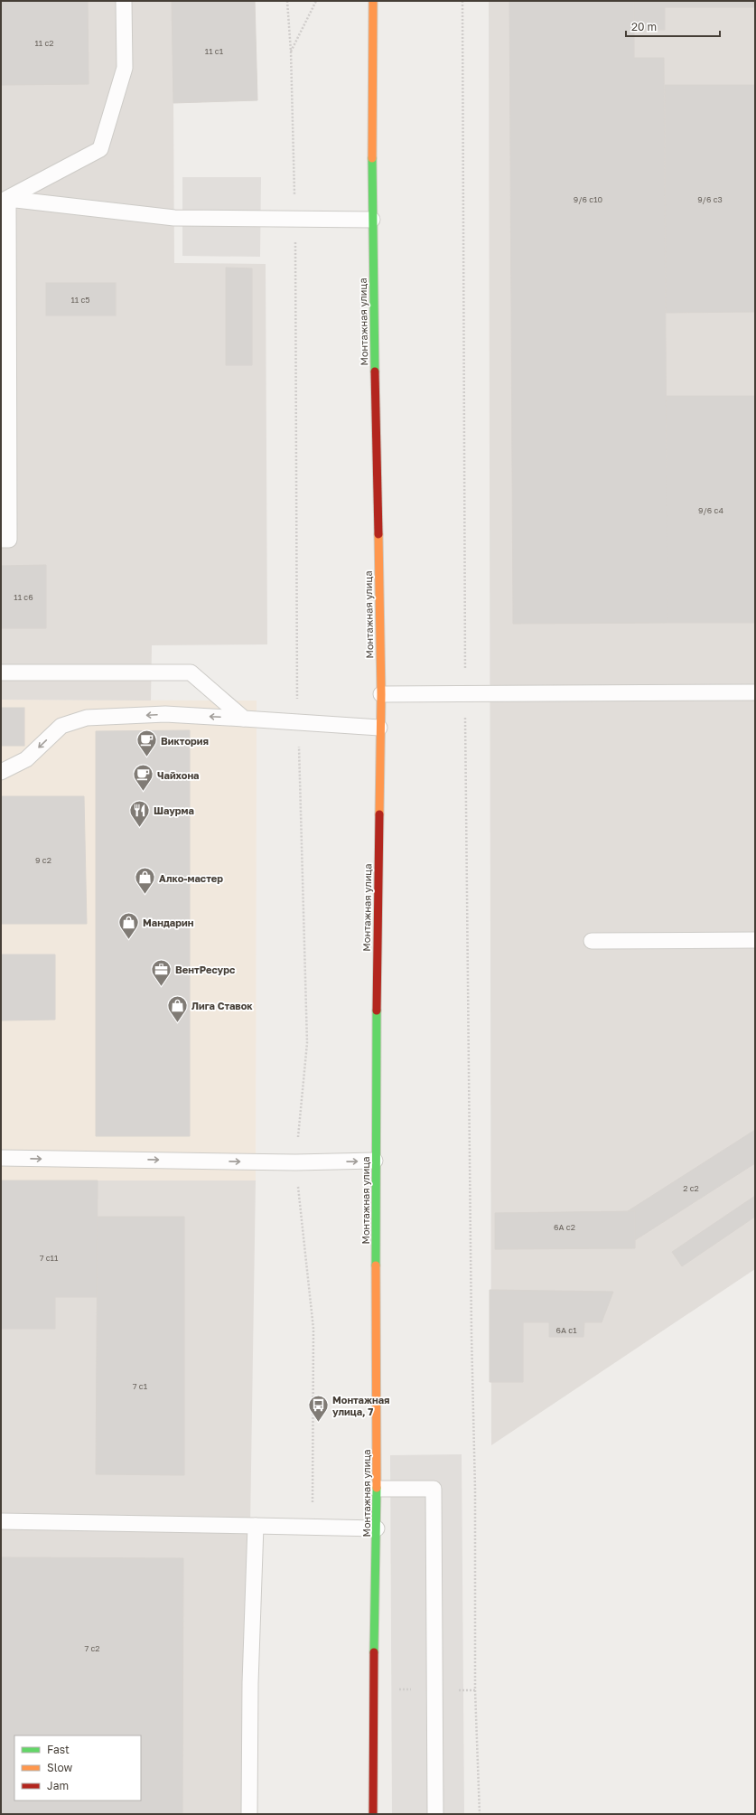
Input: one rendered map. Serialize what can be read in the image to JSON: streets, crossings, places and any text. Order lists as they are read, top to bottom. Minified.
{"streets":{"street":["Монтажная улица"]},"places":{"cafe":["Виктория","Чайхона"],"restaurant":["Шаурма"],"shop":["Алко-мастер","Мандарин","Лига Ставок"],"office":["ВентРесурс"],"bus stop":["Монтажная улица, 7"]},"house_numbers":["11 с2","11 с1","9/6 с10","9/6 с3","11 c5","9/6 с4","11 c6","9 c2","2 с2","6А с2","7 с11","6А с1","7 с1","7 с2"],"legend":["Fast","Slow","Jam"],"scale_bar":"20 m"}
